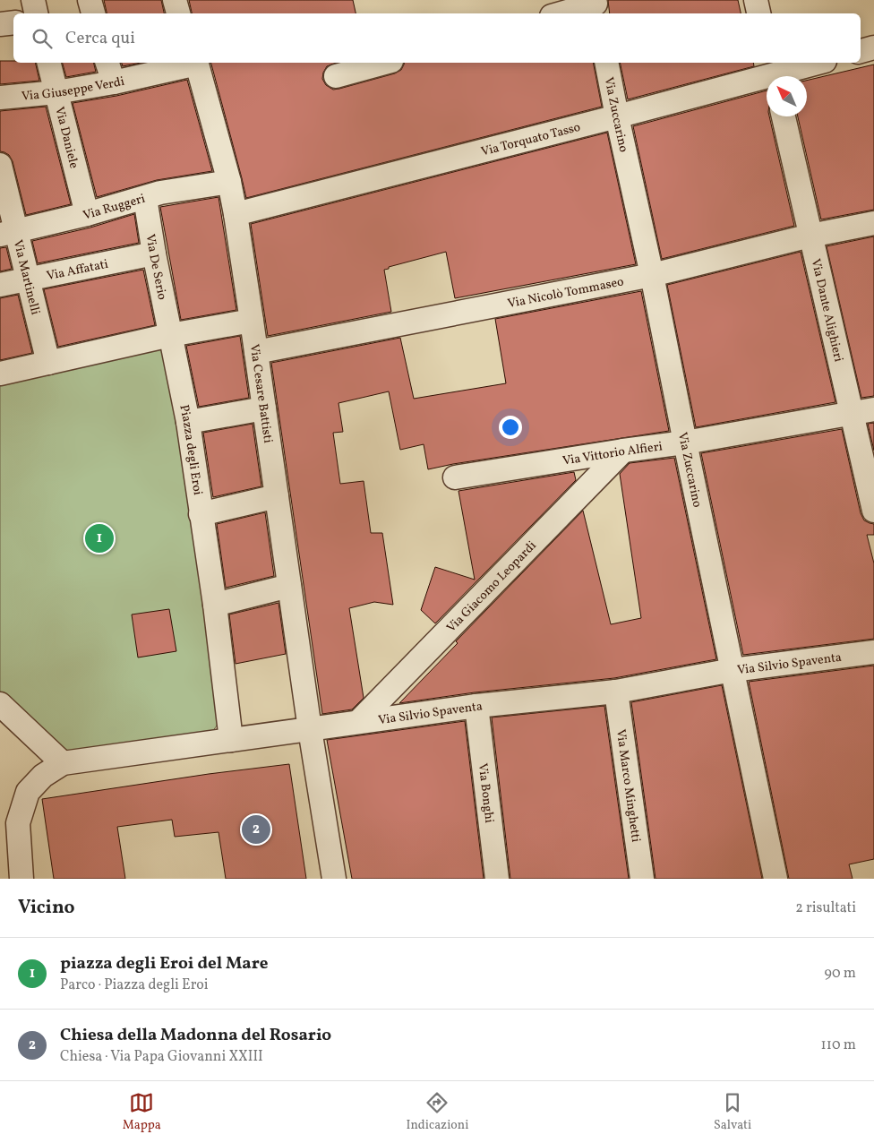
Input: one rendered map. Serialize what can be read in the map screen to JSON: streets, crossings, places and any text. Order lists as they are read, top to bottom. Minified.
{"streets":{"street":["Via Giuseppe Verdi","Via Zuccarino","Via Daniele","Via Torquato Tasso","Via Ruggeri","Via De Serio","Via Affatati","Via Martinelli","Via Nicolò Tommaseo","Via Dante Alighieri","Via Cesare Battisti","Piazza degli Eroi","Via Vittorio Alfieri","Via Giacomo Leopardi","Via Silvio Spaventa","Via Marco Minghetti","Via Bonghi"]},"crossings":[["Via Giuseppe Verdi","Via Daniele"],["Via Giuseppe Verdi","Via Cesare Battisti"],["Via Zuccarino","Via Torquato Tasso"],["Via Zuccarino","Via Nicolò Tommaseo"],["Via Zuccarino","Via Vittorio Alfieri"],["Via Zuccarino","Via Silvio Spaventa"],["Via Daniele","Via Ruggeri"],["Via Torquato Tasso","Via Cesare Battisti"],["Via Ruggeri","Via De Serio"],["Via Ruggeri","Via Martinelli"],["Via Ruggeri","Via Cesare Battisti"],["Via De Serio","Via Affatati"],["Via De Serio","Piazza degli Eroi"],["Via Affatati","Via Martinelli"],["Via Nicolò Tommaseo","Via Dante Alighieri"],["Via Nicolò Tommaseo","Via Cesare Battisti"],["Via Dante Alighieri","Via Vittorio Alfieri"],["Via Cesare Battisti","Via Silvio Spaventa"],["Piazza degli Eroi","Via Silvio Spaventa"],["Via Vittorio Alfieri","Via Giacomo Leopardi"],["Via Giacomo Leopardi","Via Silvio Spaventa"],["Via Silvio Spaventa","Via Marco Minghetti"],["Via Silvio Spaventa","Via Bonghi"]],"north":"top left","page":{"search":"Cerca qui","pins":["1","2"],"heading":["Vicino","2 risultati"],"list":[{"mark":"1","name":"piazza degli Eroi del Mare","note":"Parco · Piazza degli Eroi","value":"90 m"},{"mark":"2","name":"Chiesa della Madonna del Rosario","note":"Chiesa · Via Papa Giovanni XXIII","value":"110 m"}],"nav":["Mappa","Indicazioni","Salvati"]}}
